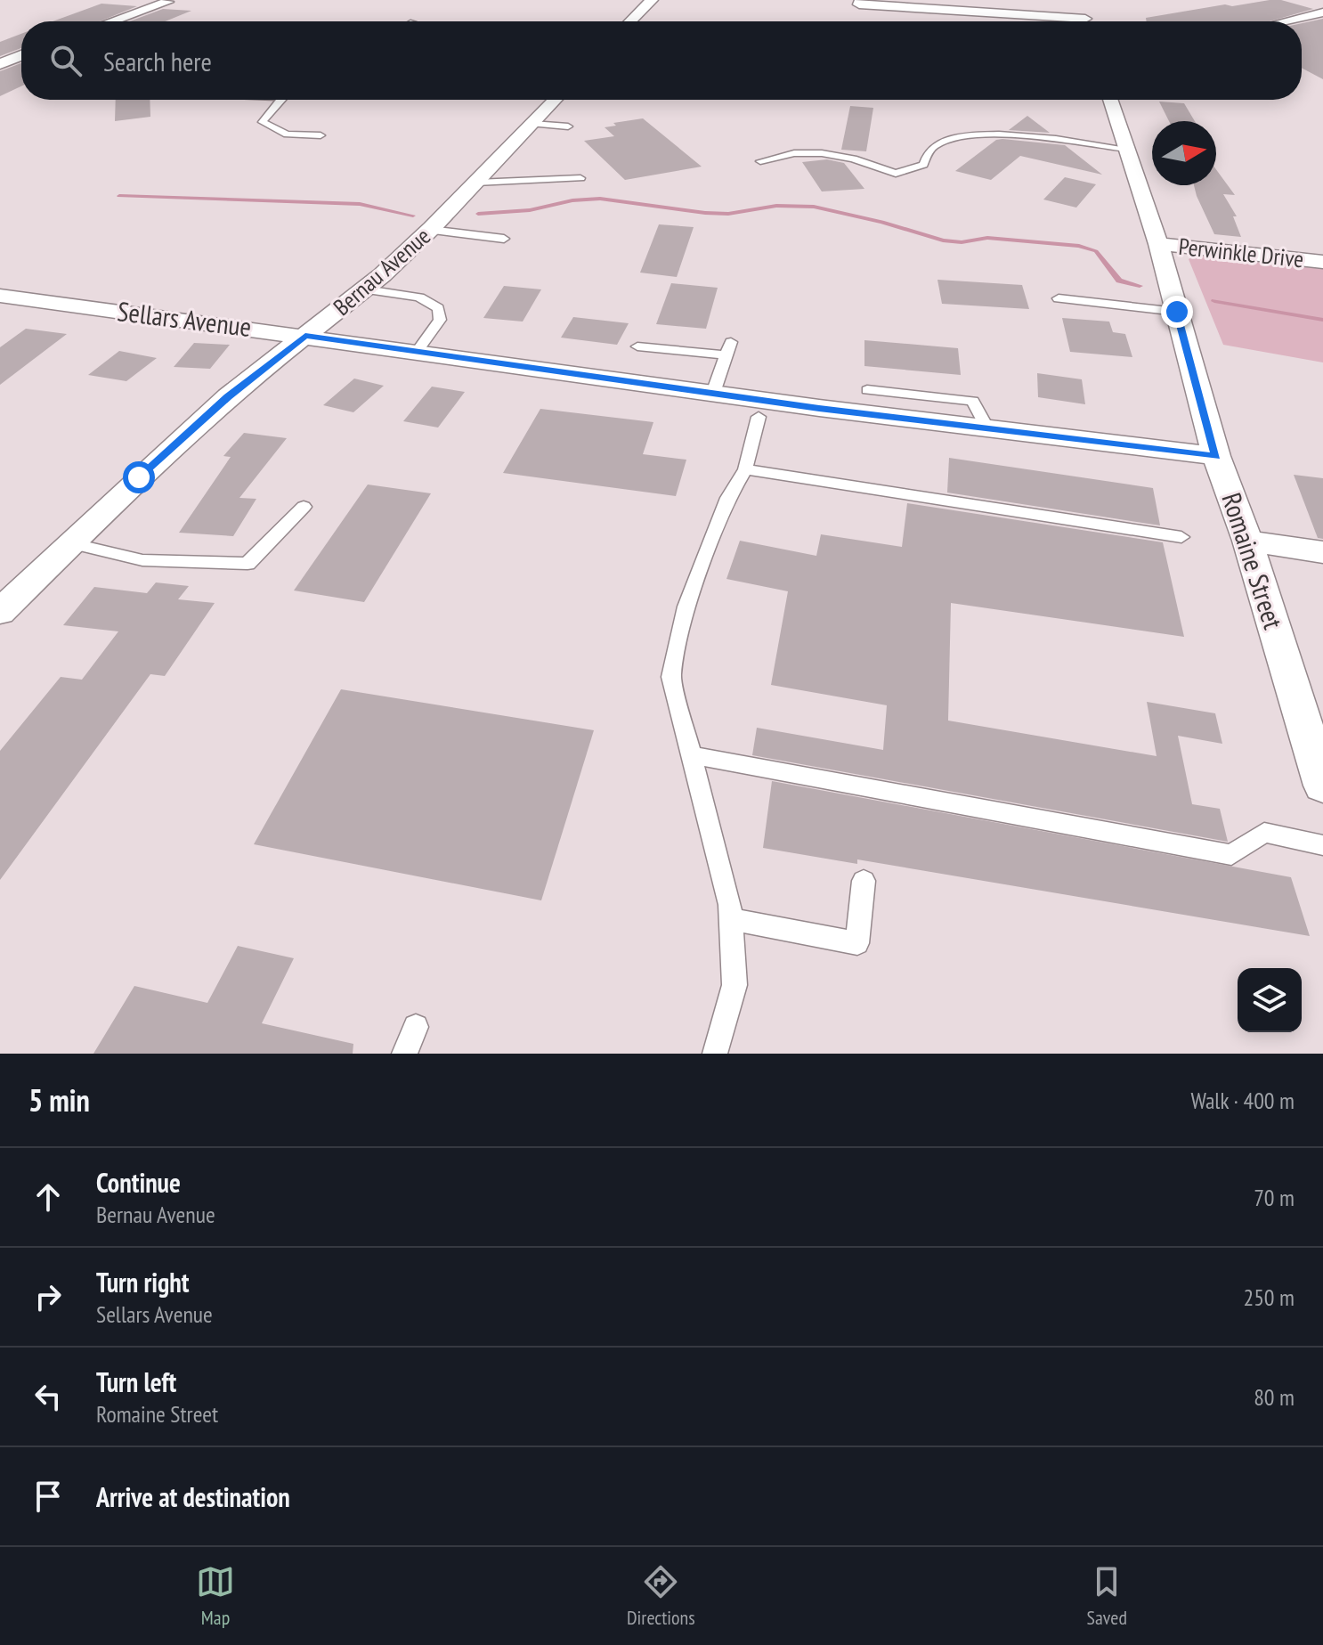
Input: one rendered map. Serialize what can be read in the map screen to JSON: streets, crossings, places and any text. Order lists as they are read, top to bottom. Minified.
{"streets":{"street":["Perwinkle Drive","Bernau Avenue","Sellars Avenue","Romaine Street"]},"crossings":[["Perwinkle Drive","Romaine Street"],["Bernau Avenue","Sellars Avenue"],["Sellars Avenue","Romaine Street"]],"north":"right","page":{"search":"Search here","heading":["5 min","Walk · 400 m"],"list":[["Continue","Bernau Avenue","70 m"],["Turn right","Sellars Avenue","250 m"],["Turn left","Romaine Street","80 m"],"Arrive at destination"],"nav":["Map","Directions","Saved"]}}
